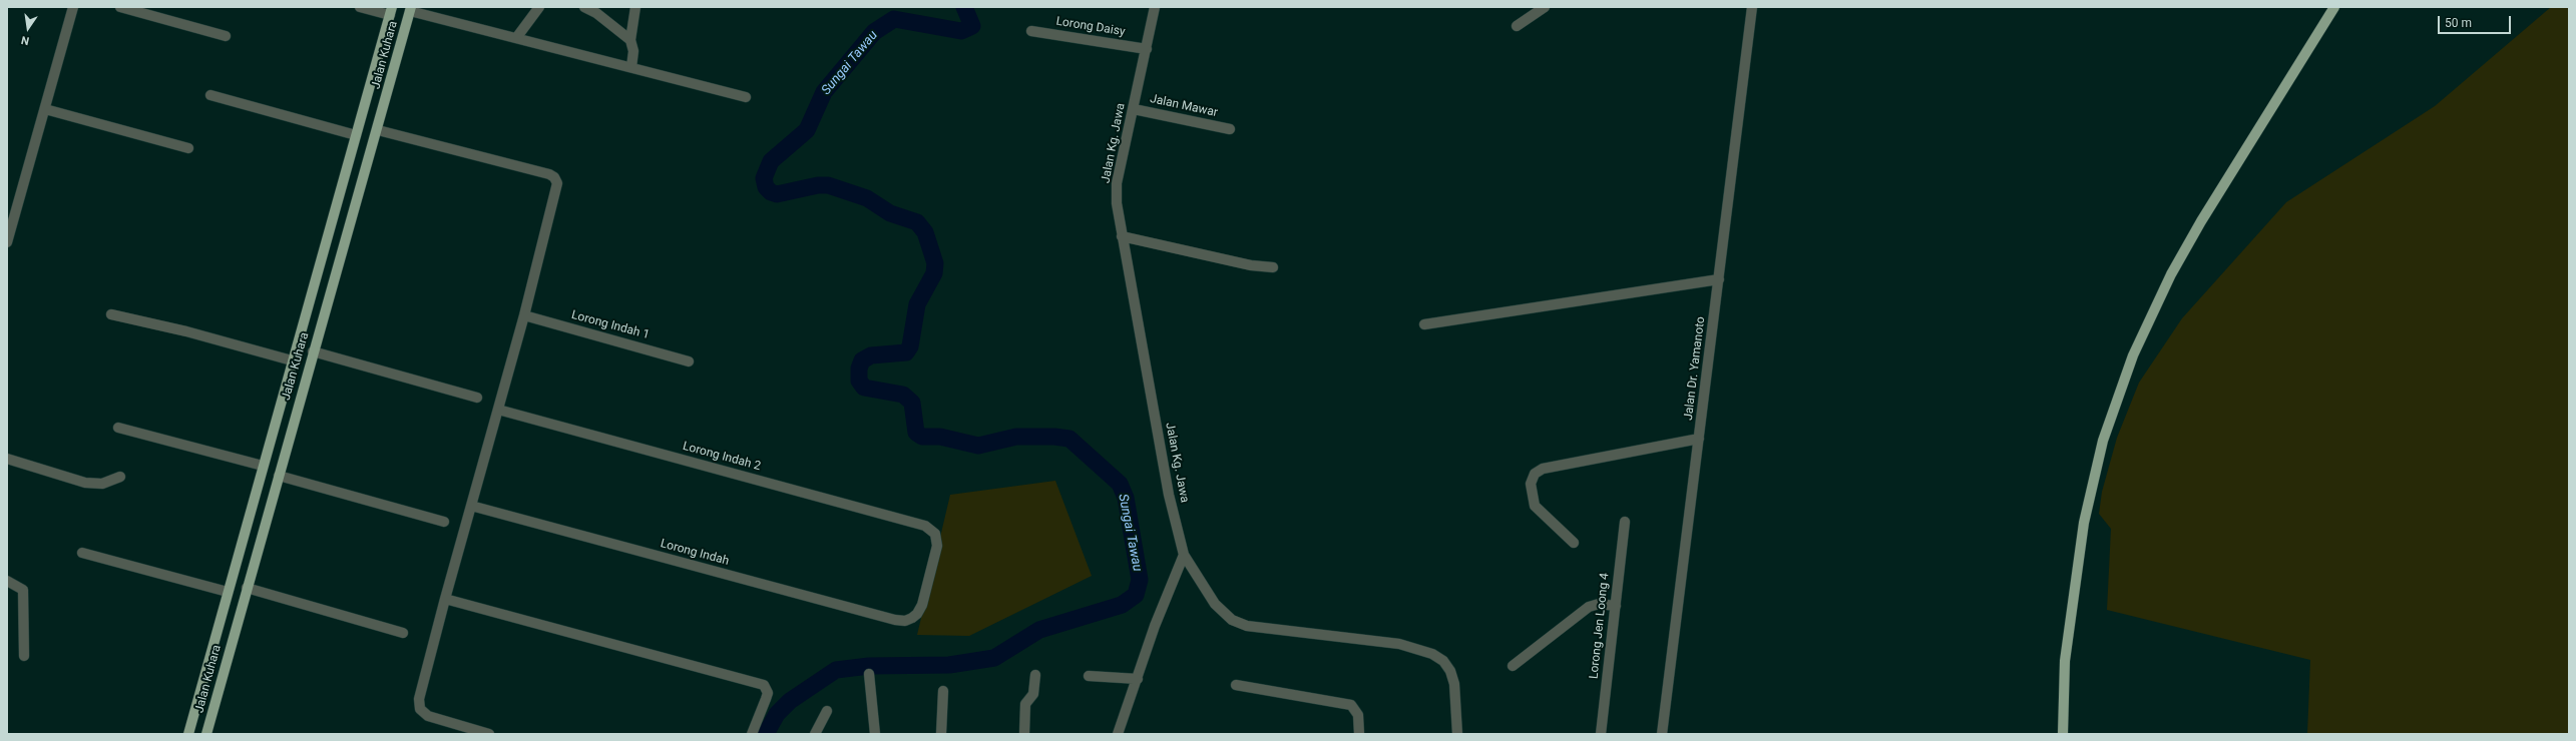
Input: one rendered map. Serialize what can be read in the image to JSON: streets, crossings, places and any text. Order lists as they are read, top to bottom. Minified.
{"streets":{"main road":["Jalan Kuhara"],"street":["Lorong Daisy","Jalan Mawar","Jalan Kg. Jawa","Lorong Indah 1","Jalan Dr. Yamanoto","Lorong Indah 2","Lorong Indah","Lorong Jen Loong 4"]},"crossings":[["Lorong Daisy","Jalan Kg. Jawa"],["Jalan Mawar","Jalan Kg. Jawa"],["Lorong Indah 2","Lorong Indah"]],"water":["Sungai Tawau"],"scale_bar":"50 m","north":"bottom"}
